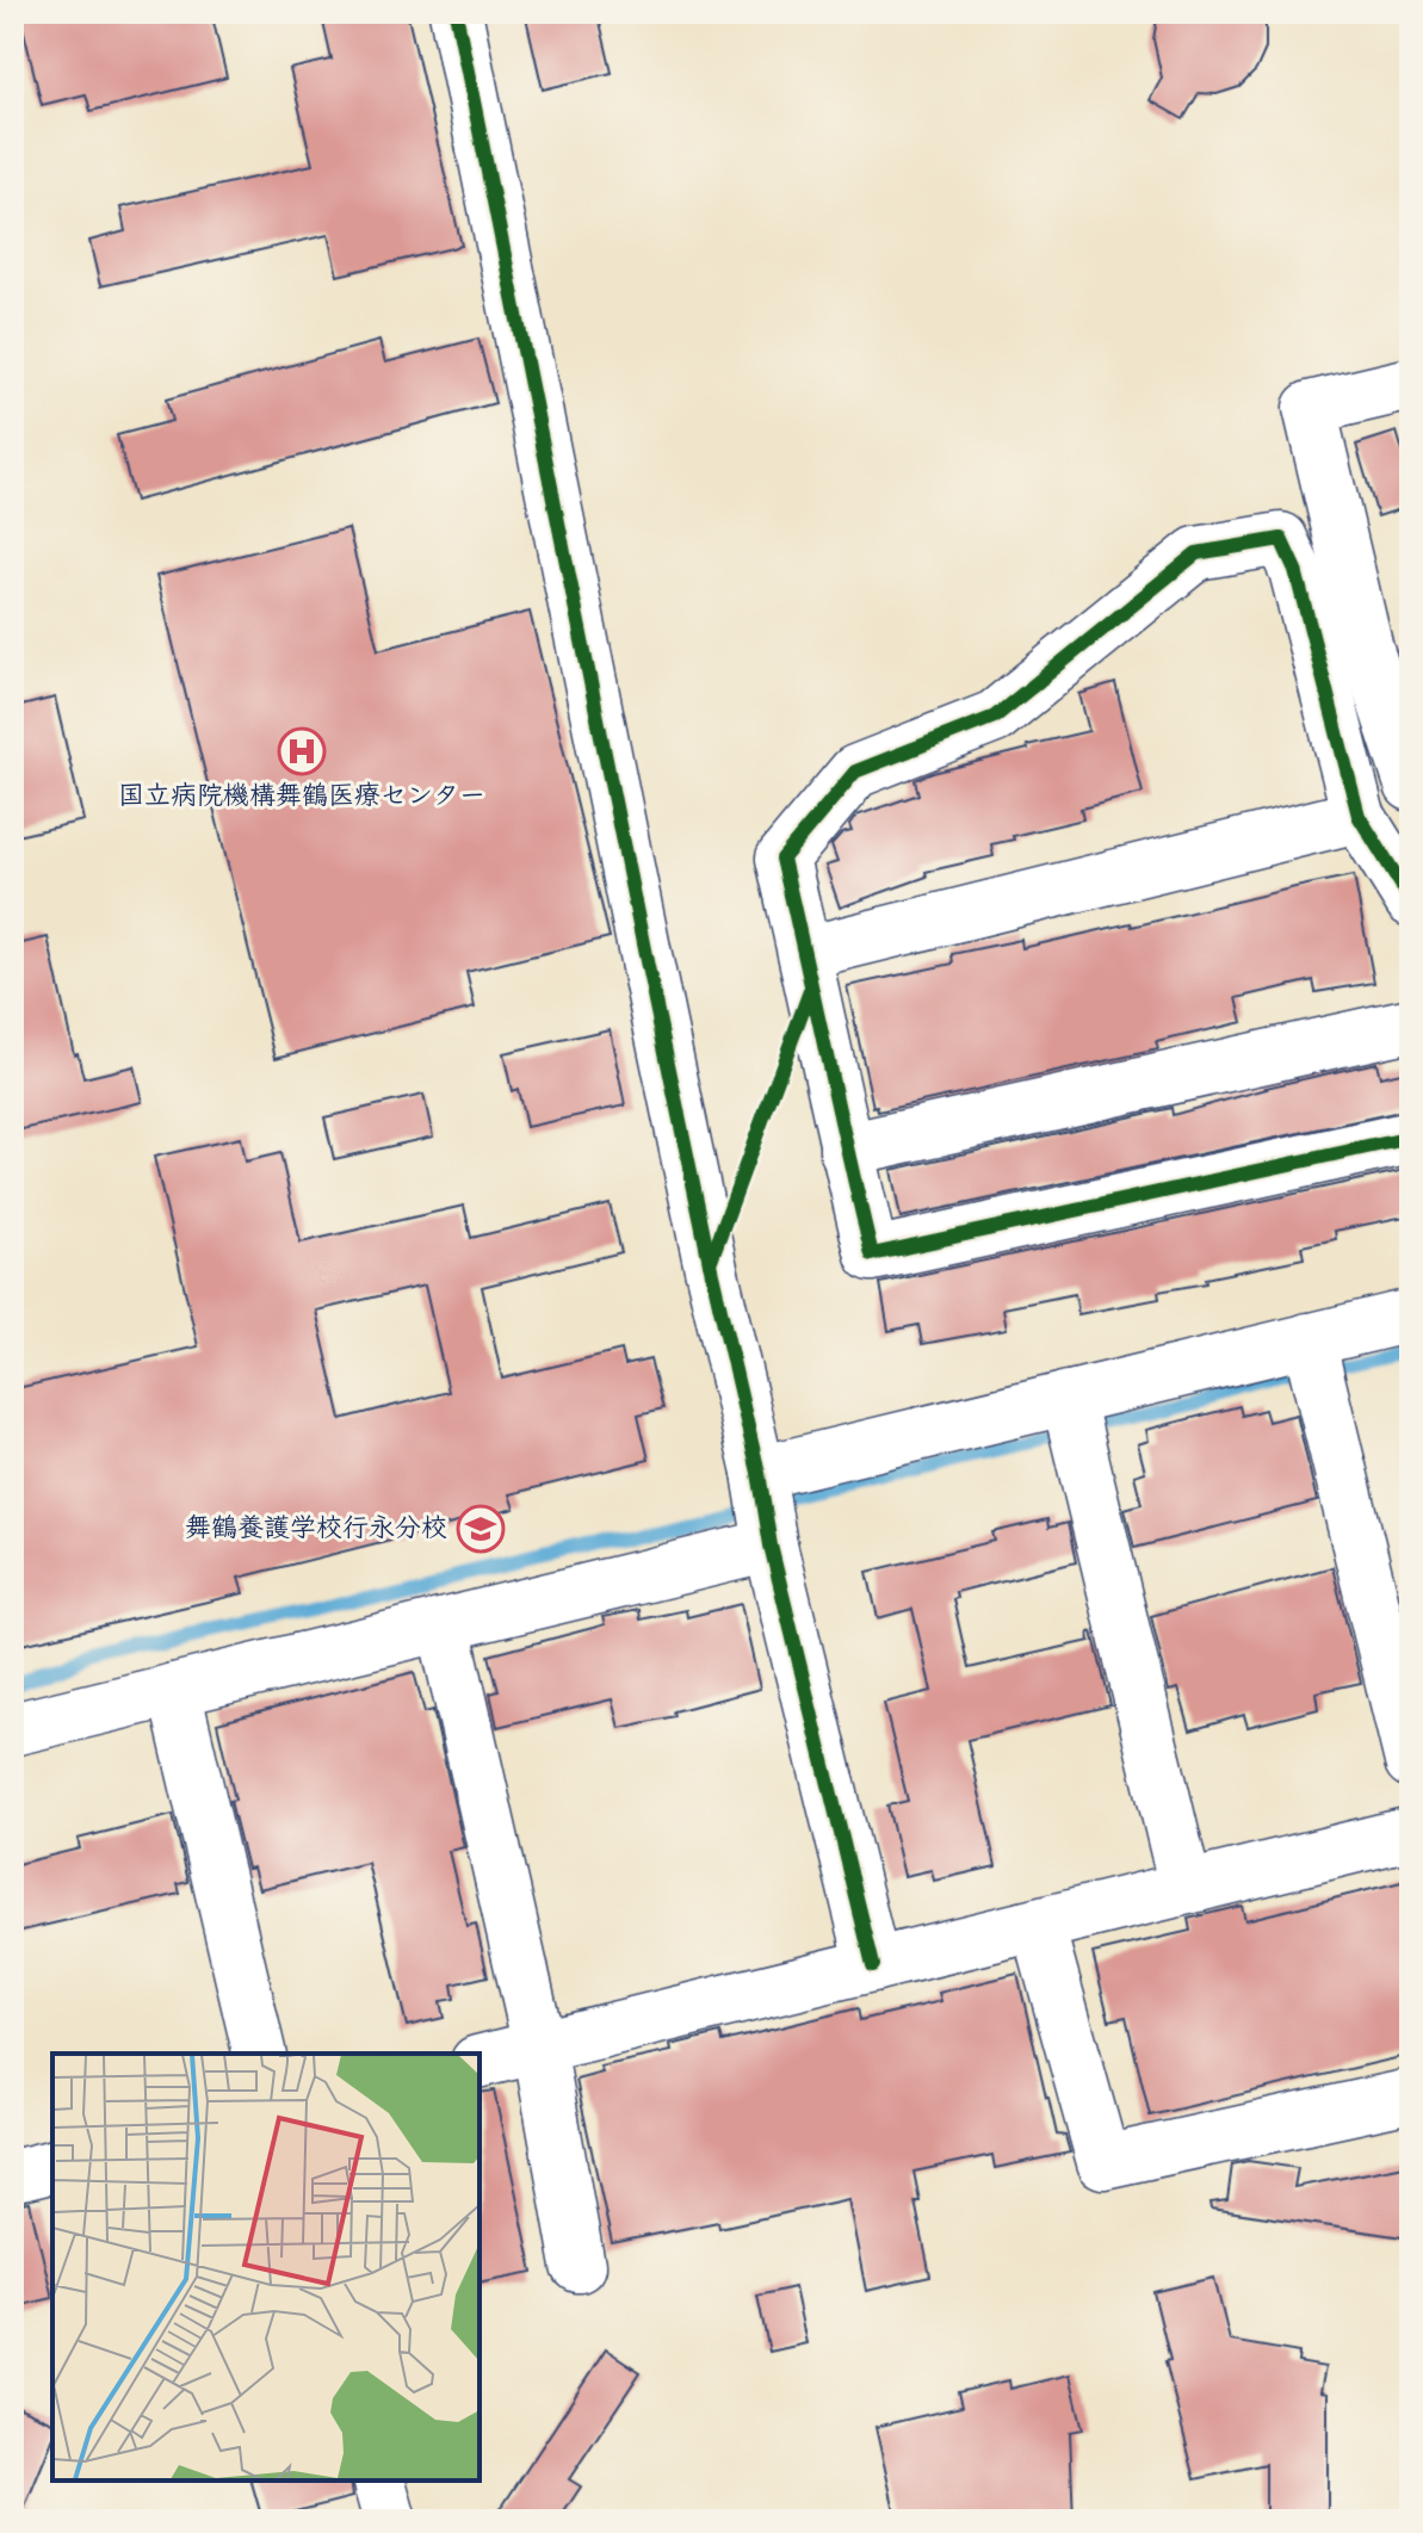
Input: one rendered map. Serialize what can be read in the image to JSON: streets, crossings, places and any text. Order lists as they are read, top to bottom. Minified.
{"places":{"hospital":["国立病院機構舞鶴医療センター"],"school or university":["舞鶴養護学校行永分校"]}}
